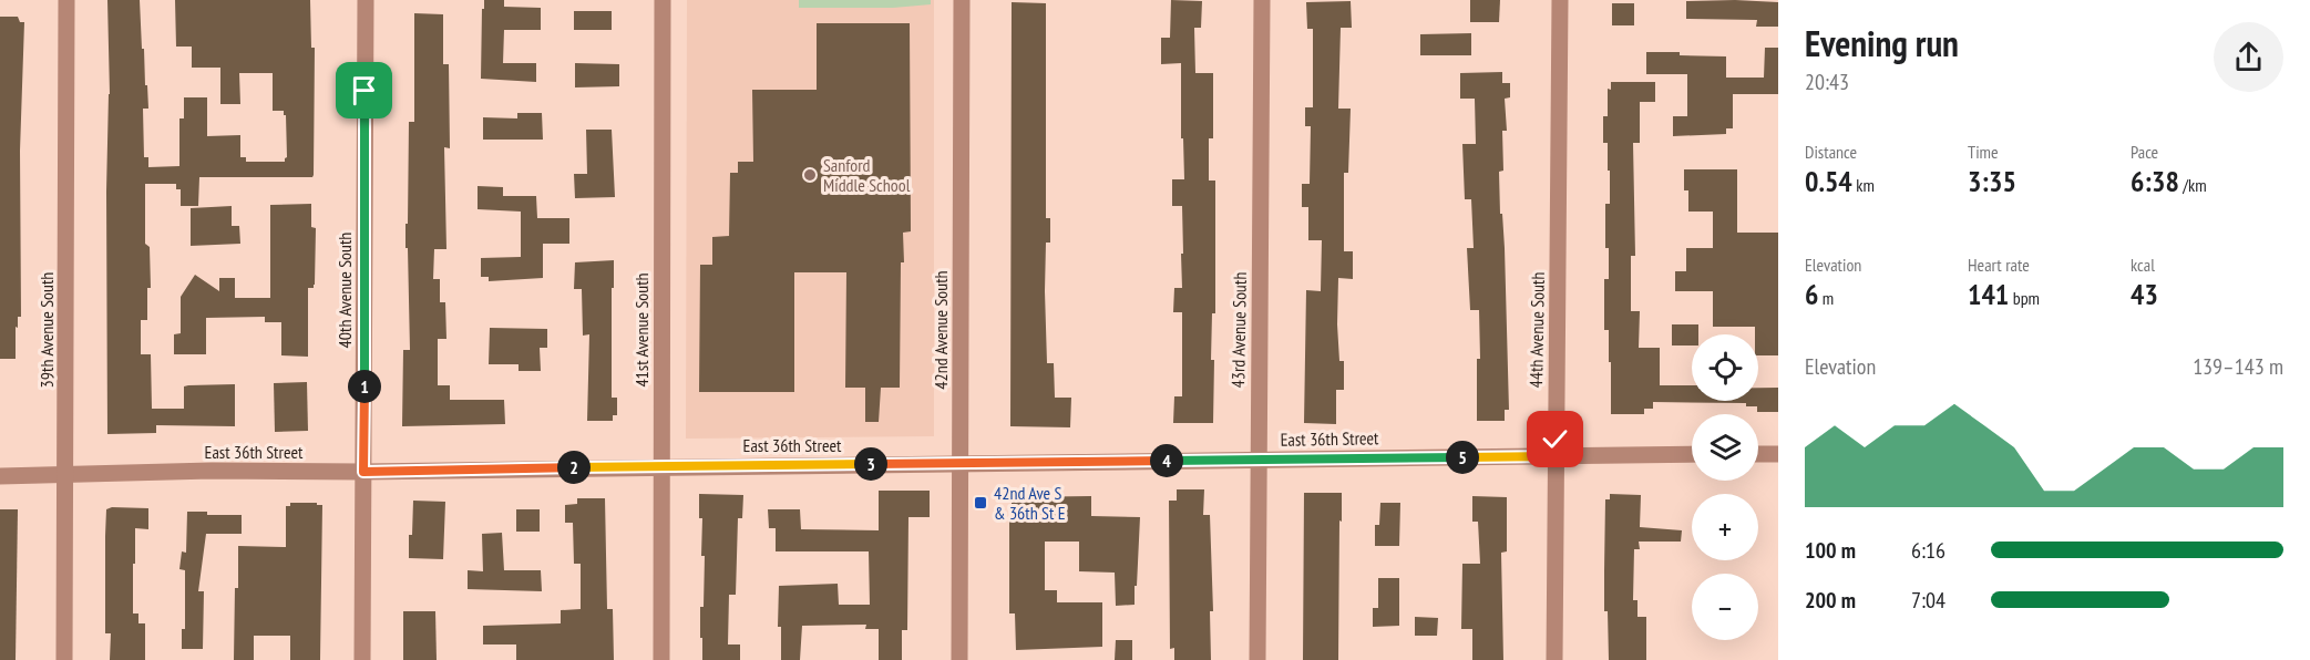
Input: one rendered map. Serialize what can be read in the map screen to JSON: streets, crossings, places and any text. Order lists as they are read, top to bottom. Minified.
{"streets":{"street":["40th Avenue South","39th Avenue South","41st Avenue South","42nd Avenue South","43rd Avenue South","44th Avenue South","East 36th Street"]},"crossings":[["40th Avenue South","East 36th Street"],["39th Avenue South","East 36th Street"],["41st Avenue South","East 36th Street"],["42nd Avenue South","East 36th Street"],["43rd Avenue South","East 36th Street"],["44th Avenue South","East 36th Street"]],"places":{"other":["Sanford Middle School"],"transit":["42nd Ave S & 36th St E"]},"page":{"heading":["Evening run","20:43"],"stats":[["Distance","0.54 km"],["Time","3:35"],["Pace","6:38 /km"],["Elevation","6 m"],["Heart rate","141 bpm"],["kcal","43"]],"map_buttons":["+","−"],"chart":["Elevation","139–143 m"],"pins":["1","5","4","3","2"],"list":[{"name":"100 m","note":"6:16"},{"name":"200 m","note":"7:04"}]}}
